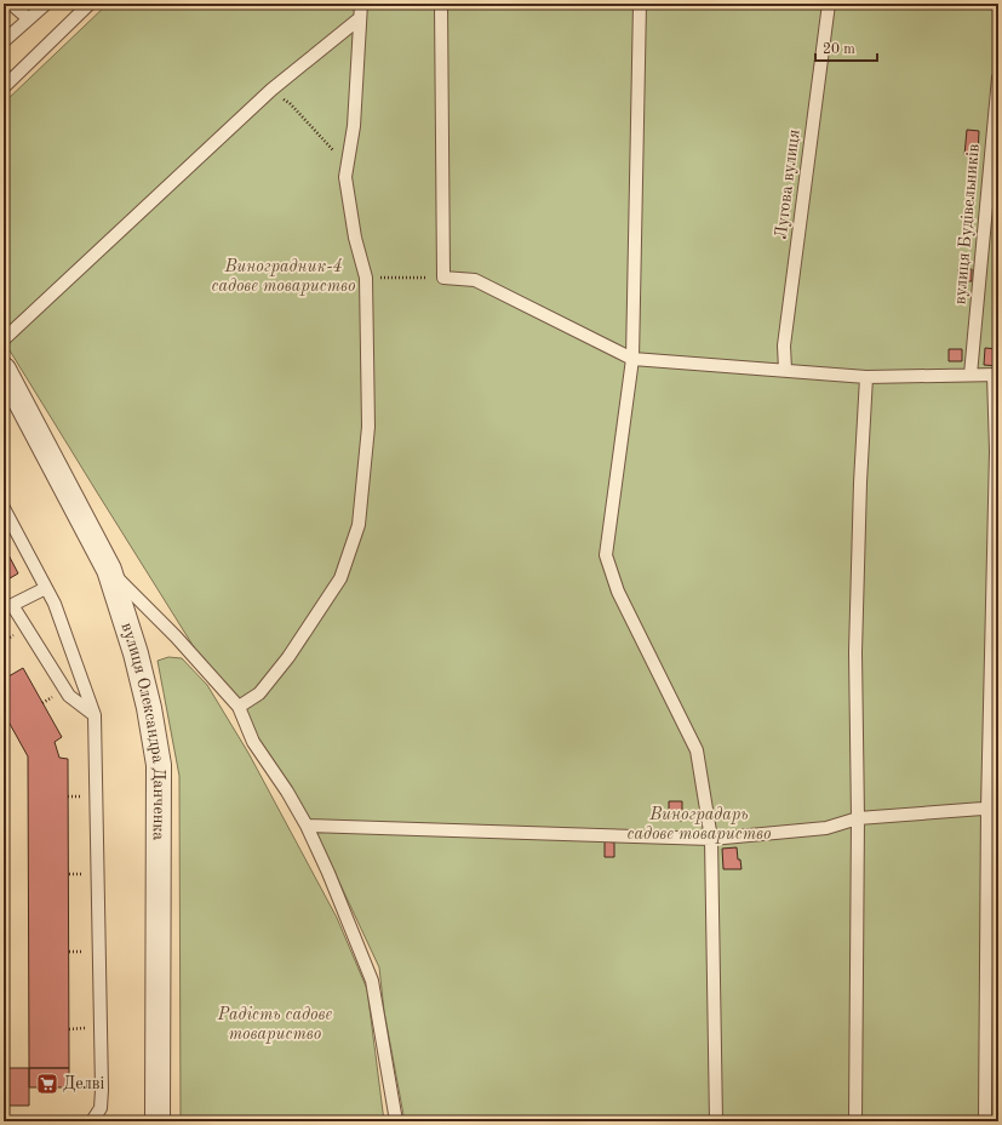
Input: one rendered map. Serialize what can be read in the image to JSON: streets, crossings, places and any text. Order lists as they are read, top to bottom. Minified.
{"streets":{"street":["вулиця Олександра Данченка"],"lane":["Лугова вулиця","вулиця Будівельників"]},"parks":["Виноградник-4 садове товариство","Виноградарь садове товариство","Радість садове товариство"],"places":{"supermarket":["Делві"]},"scale_bar":"20 m"}
